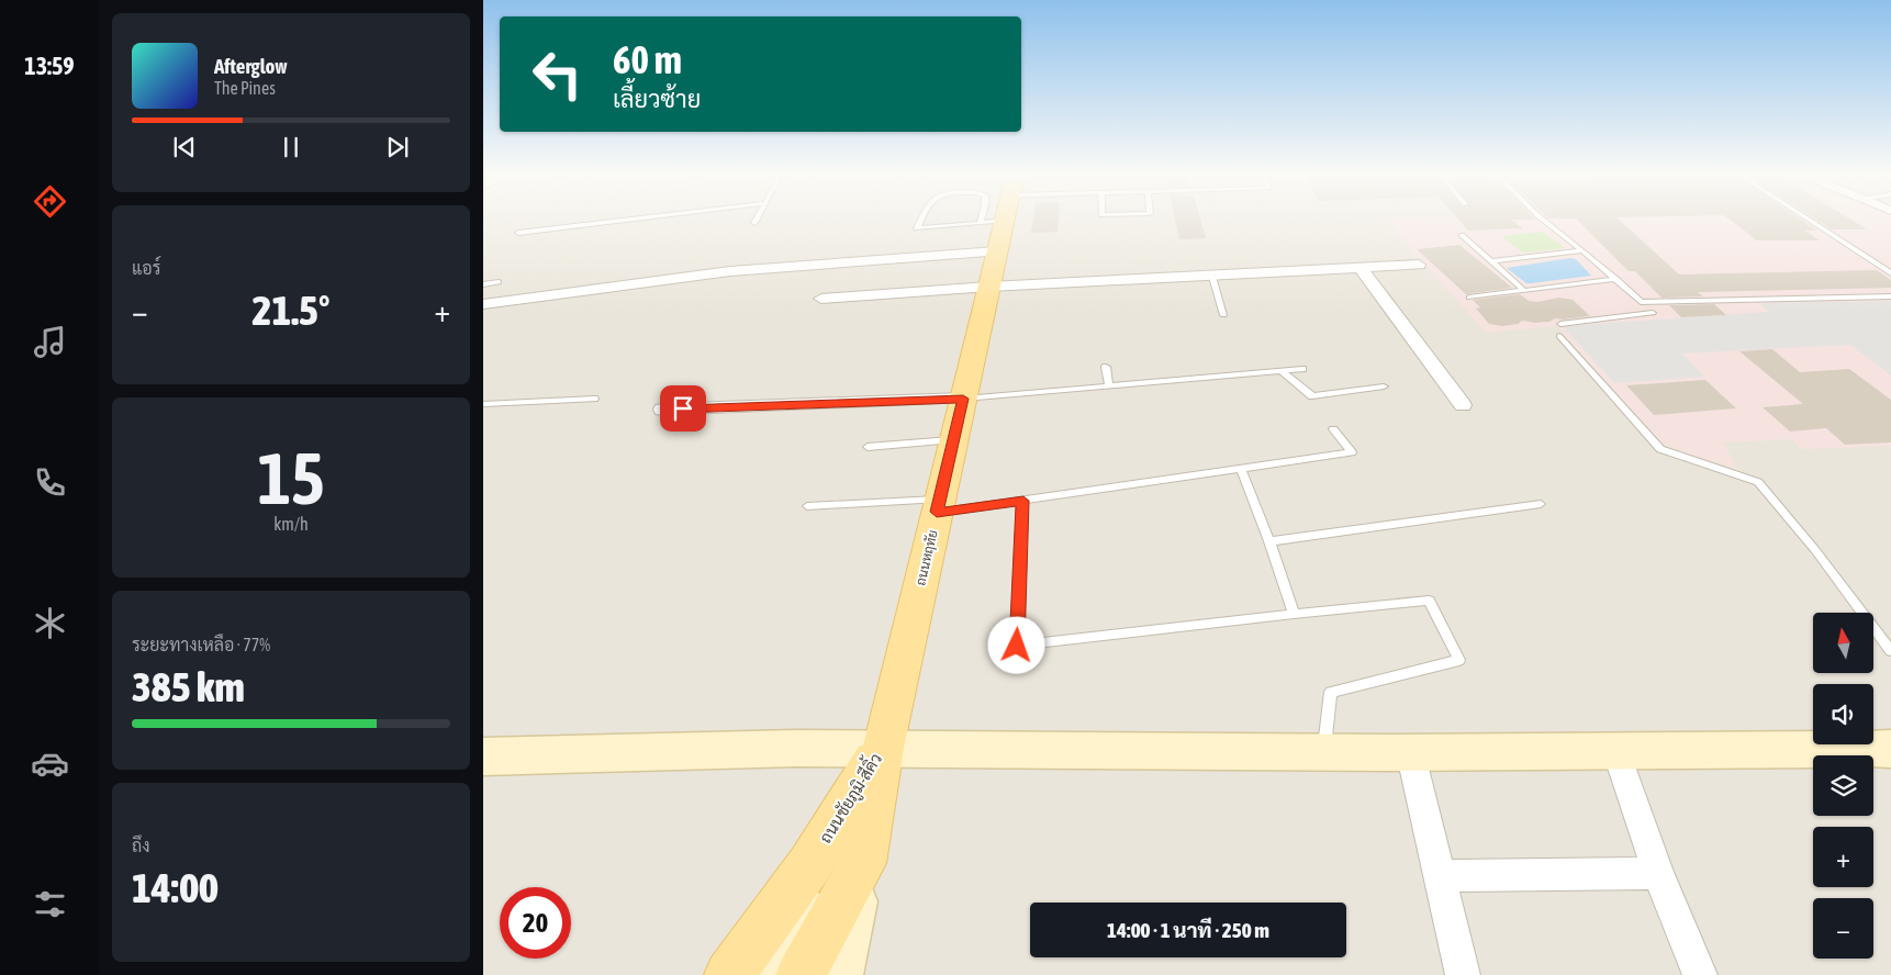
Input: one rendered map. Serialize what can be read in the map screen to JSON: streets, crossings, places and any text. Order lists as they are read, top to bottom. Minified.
{"streets":{"main road":["ถนนหฤทัย","ถนนชัยภูมิ-สีคิ้ว"]},"crossings":[["ถนนหฤทัย","ถนนชัยภูมิ-สีคิ้ว"]],"north":"top","page":{"tabs":"13:59","turn":["60 m","เลี้ยวซ้าย"],"song":["Afterglow","The Pines"],"tile":["แอร์",["15","km/h"],["ระยะทางเหลือ · 77%","385 km"],["ถึง","14:00"]],"heat":["−","21.5°","+"],"map_buttons":["+","−"],"limit":"20","trip":"14:00 · 1 นาที · 250 m"}}
